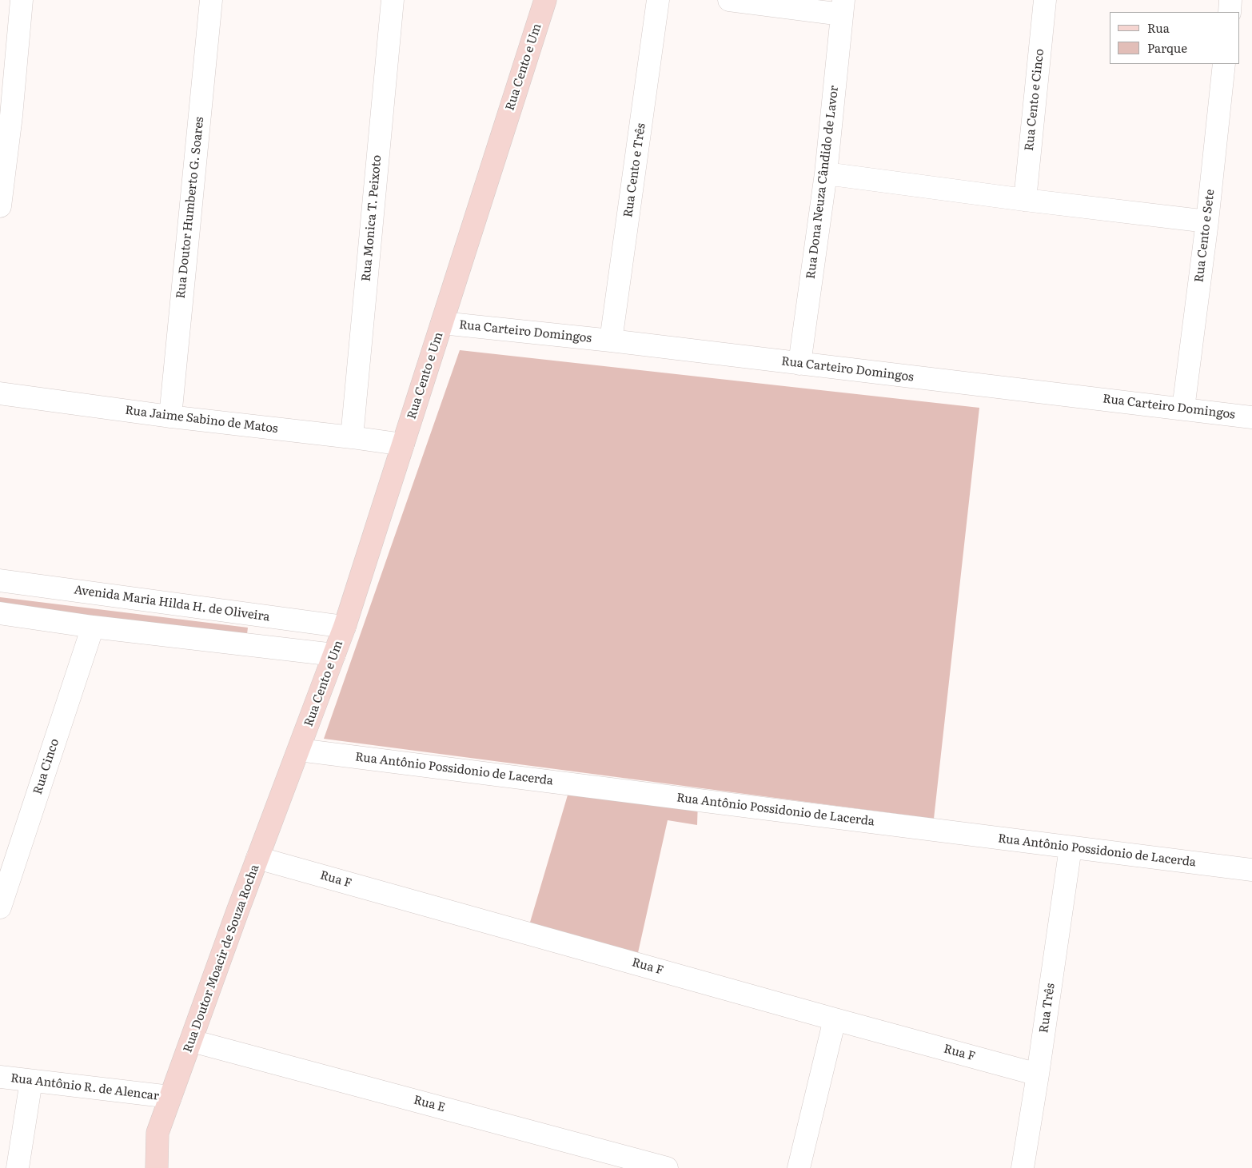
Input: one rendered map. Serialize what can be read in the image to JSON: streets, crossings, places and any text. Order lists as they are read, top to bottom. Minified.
{"streets":{"street":["Rua Cento e Um","Rua Cento e Cinco","Rua Cento e Três","Rua Dona Neuza Cândido de Lavor","Rua Doutor Humberto G. Soares","Rua Monica T. Peixoto","Rua Cento e Sete","Rua Carteiro Domingos","Rua Jaime Sabino de Matos","Avenida Maria Hilda H. de Oliveira","Rua Cinco","Rua Antônio Possidonio de Lacerda","Rua F","Rua Doutor Moacir de Souza Rocha","Rua Três","Rua Antônio R. de Alencar","Rua E"]},"crossings":[["Rua Cento e Um","Rua Carteiro Domingos"],["Rua Cento e Um","Rua Jaime Sabino de Matos"],["Rua Cento e Um","Avenida Maria Hilda H. de Oliveira"],["Rua Cento e Um","Rua Antônio Possidonio de Lacerda"],["Rua Cento e Um","Rua Doutor Moacir de Souza Rocha"],["Rua Cento e Três","Rua Carteiro Domingos"],["Rua Dona Neuza Cândido de Lavor","Rua Carteiro Domingos"],["Rua Doutor Humberto G. Soares","Rua Jaime Sabino de Matos"],["Rua Monica T. Peixoto","Rua Jaime Sabino de Matos"],["Rua Cento e Sete","Rua Carteiro Domingos"],["Rua Antônio Possidonio de Lacerda","Rua Doutor Moacir de Souza Rocha"],["Rua Antônio Possidonio de Lacerda","Rua Três"],["Rua F","Rua Doutor Moacir de Souza Rocha"],["Rua F","Rua Três"],["Rua Doutor Moacir de Souza Rocha","Rua Antônio R. de Alencar"],["Rua Doutor Moacir de Souza Rocha","Rua E"]],"legend":["Rua","Parque"]}
